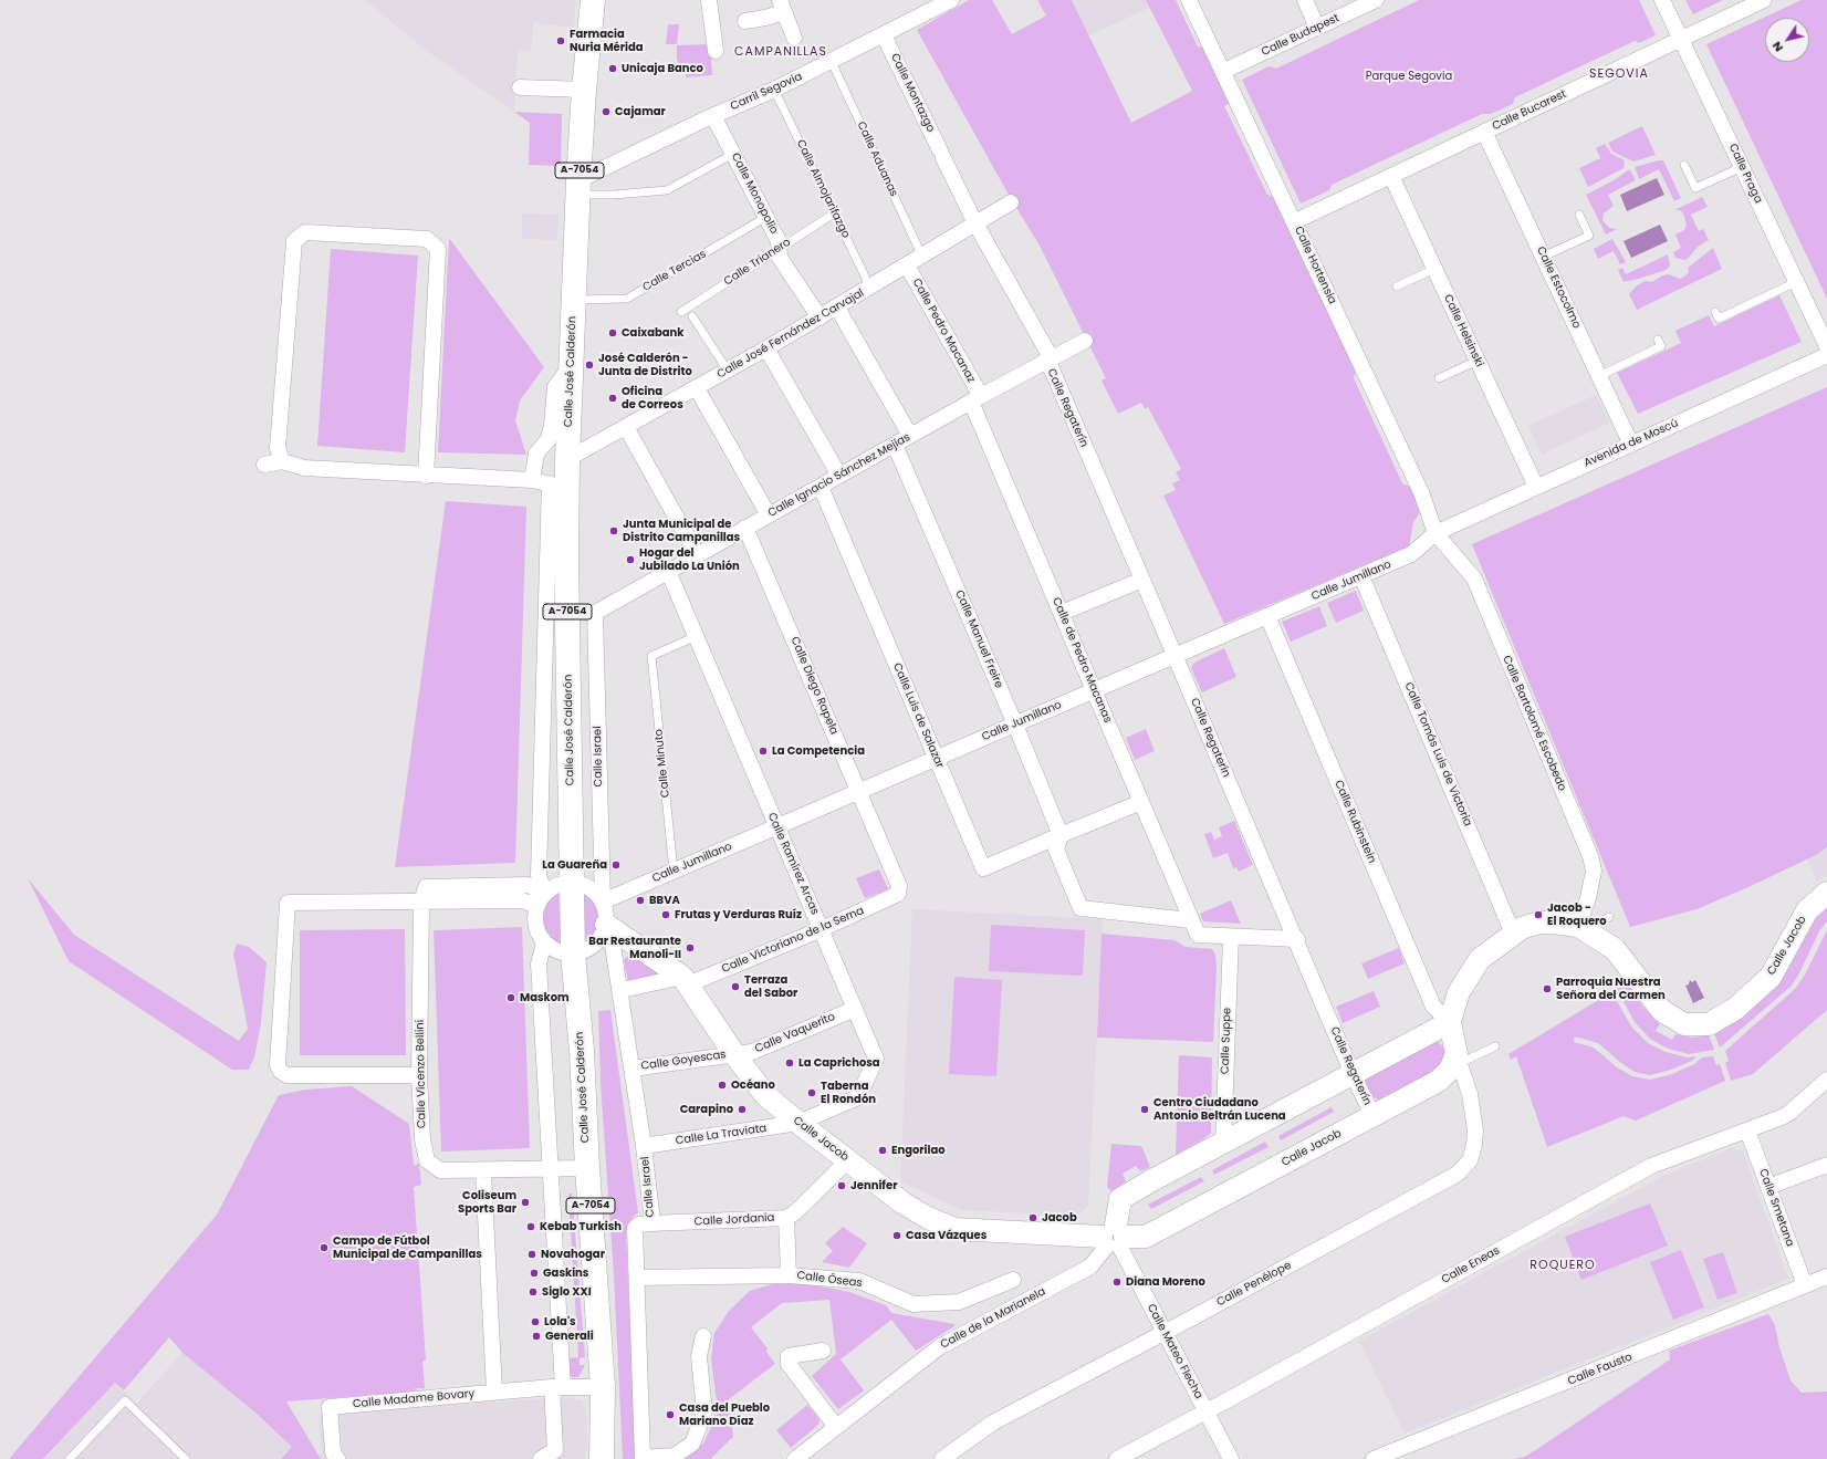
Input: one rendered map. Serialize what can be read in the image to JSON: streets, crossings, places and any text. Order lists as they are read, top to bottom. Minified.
{"streets":{"main road":["A-7054","Calle José Calderón"],"street":["Calle Budapest","Carril Segovia","Calle Montazgo","Calle Bucarest","Calle Praga","Calle Monopolio","Calle Hortensia","Calle Estocolmo","Calle Pedro Macanaz","Calle Helsinski","Calle José Fernández Carvajal","Calle Regaterín","Avenida de Moscú","Calle Ignacio Sánchez Mejías","Calle Jumillano","Calle Manuel Freire","Calle de Pedro Macanas","Calle Diego Rapela","Calle Luis de Salazar","Calle Bartolomé Escobedo","Calle Tomás Luis de Victoria","Calle Israel","Calle Rubinstein","Calle Ramírez Arcas","Calle Victoriano de la Serna","Calle Jacob","Calle Vaquerito","Calle Suppe","Calle Goyescas","Calle Vicenzo Bellini","Calle La Traviata","Calle Smetana","Calle Jordania","Calle Eneas","Calle Óseas","Calle Penélope","Calle de la Marianela","Calle Mateo Flecha","Calle Fausto","Calle Madame Bovary"],"lane":["Calle Aduanas","Calle Almojarifazgo","Calle Trianero","Calle Tercias","Calle Minuto"]},"crossings":[["Calle Budapest","Calle Hortensia"],["Carril Segovia","Calle Montazgo"],["Carril Segovia","Calle Aduanas"],["Carril Segovia","Calle Almojarifazgo"],["Carril Segovia","Calle Monopolio"],["Carril Segovia","Calle José Calderón"],["Calle Montazgo","Calle José Fernández Carvajal"],["Calle Montazgo","Calle Regaterín"],["Calle Bucarest","Calle Praga"],["Calle Bucarest","Calle Hortensia"],["Calle Bucarest","Calle Estocolmo"],["Calle Bucarest","Calle Helsinski"],["Calle Aduanas","Calle José Fernández Carvajal"],["Calle Almojarifazgo","Calle Trianero"],["Calle Almojarifazgo","Calle José Fernández Carvajal"],["Calle Monopolio","Calle Trianero"],["Calle Monopolio","Calle Tercias"],["Calle Monopolio","Calle José Fernández Carvajal"],["Calle Hortensia","Avenida de Moscú"],["Calle Hortensia","Calle Jumillano"],["Calle Hortensia","Calle Bartolomé Escobedo"],["Calle Tercias","Calle José Calderón"],["Calle Estocolmo","Avenida de Moscú"],["Calle Pedro Macanaz","Calle José Fernández Carvajal"],["Calle Pedro Macanaz","Calle Ignacio Sánchez Mejías"],["Calle Pedro Macanaz","Calle de Pedro Macanas"],["Calle Helsinski","Avenida de Moscú"],["Calle José Fernández Carvajal","Calle José Calderón"],["Calle José Fernández Carvajal","Calle Regaterín"],["Calle José Calderón","Calle Vicenzo Bellini"],["Calle José Calderón","Calle Madame Bovary"],["Calle Regaterín","Calle Ignacio Sánchez Mejías"],["Calle Regaterín","Calle Jumillano"],["Calle Regaterín","Calle Jacob"],["Avenida de Moscú","Calle Jumillano"],["Avenida de Moscú","Calle Bartolomé Escobedo"],["Calle Ignacio Sánchez Mejías","Calle Manuel Freire"],["Calle Ignacio Sánchez Mejías","Calle de Pedro Macanas"],["Calle Ignacio Sánchez Mejías","Calle Diego Rapela"],["Calle Ignacio Sánchez Mejías","Calle Luis de Salazar"],["Calle Ignacio Sánchez Mejías","Calle Israel"],["Calle Ignacio Sánchez Mejías","Calle Ramírez Arcas"],["Calle Jumillano","Calle Manuel Freire"],["Calle Jumillano","Calle de Pedro Macanas"],["Calle Jumillano","Calle Diego Rapela"],["Calle Jumillano","Calle Luis de Salazar"],["Calle Jumillano","Calle Bartolomé Escobedo"],["Calle Jumillano","Calle Tomás Luis de Victoria"],["Calle Jumillano","Calle Israel"],["Calle Jumillano","Calle Minuto"],["Calle Jumillano","Calle Rubinstein"],["Calle Jumillano","Calle Ramírez Arcas"],["Calle Manuel Freire","Calle de Pedro Macanas"],["Calle Manuel Freire","Calle Luis de Salazar"],["Calle Diego Rapela","Calle Victoriano de la Serna"],["Calle Bartolomé Escobedo","Calle Jacob"],["Calle Tomás Luis de Victoria","Calle Jacob"],["Calle Israel","Calle Victoriano de la Serna"],["Calle Israel","Calle Jacob"],["Calle Israel","Calle Goyescas"],["Calle Israel","Calle La Traviata"],["Calle Israel","Calle Jordania"],["Calle Israel","Calle Óseas"],["Calle Minuto","Calle Ramírez Arcas"],["Calle Rubinstein","Calle Jacob"],["Calle Ramírez Arcas","Calle Victoriano de la Serna"],["Calle Ramírez Arcas","Calle Jacob"],["Calle Ramírez Arcas","Calle Vaquerito"],["Calle Ramírez Arcas","Calle La Traviata"],["Calle Victoriano de la Serna","Calle Jacob"],["Calle Jacob","Calle Vaquerito"],["Calle Jacob","Calle Goyescas"],["Calle Jacob","Calle La Traviata"],["Calle Jacob","Calle Jordania"],["Calle Jacob","Calle Penélope"],["Calle Jacob","Calle de la Marianela"],["Calle Jacob","Calle Mateo Flecha"],["Calle Vaquerito","Calle Goyescas"],["Calle Smetana","Calle Eneas"],["Calle Smetana","Calle Fausto"],["Calle Eneas","Calle Mateo Flecha"],["Calle Penélope","Calle Mateo Flecha"],["Calle de la Marianela","Calle Mateo Flecha"]],"districts":["CAMPANILLAS","SEGOVIA","ROQUERO"],"parks":["Parque Segovia"],"places":["Farmacia Nuria Mérida","Unicaja Banco","Cajamar","Caixabank","José Calderón - Junta de Distrito","Oficina de Correos","Junta Municipal de Distrito Campanillas","Hogar del Jubilado La Unión","La Competencia","La Guareña","BBVA","Frutas y Verduras Ruíz","Jacob - El Roquero","Bar Restaurante Manoli-II","Terraza del Sabor","Parroquia Nuestra Señora del Carmen","Maskom","La Caprichosa","Océano","Taberna El Rondón","Carapino","Centro Ciudadano Antonio Beltrán Lucena","Engorilao","Jennifer","Coliseum Sports Bar","Jacob","Kebab Turkish","Casa Vázques","Campo de Fútbol Municipal de Campanillas","Novahogar","Gaskins","Diana Moreno","Siglo XXI","Lola's","Generali","Casa del Pueblo Mariano Díaz"],"north":"bottom left"}
